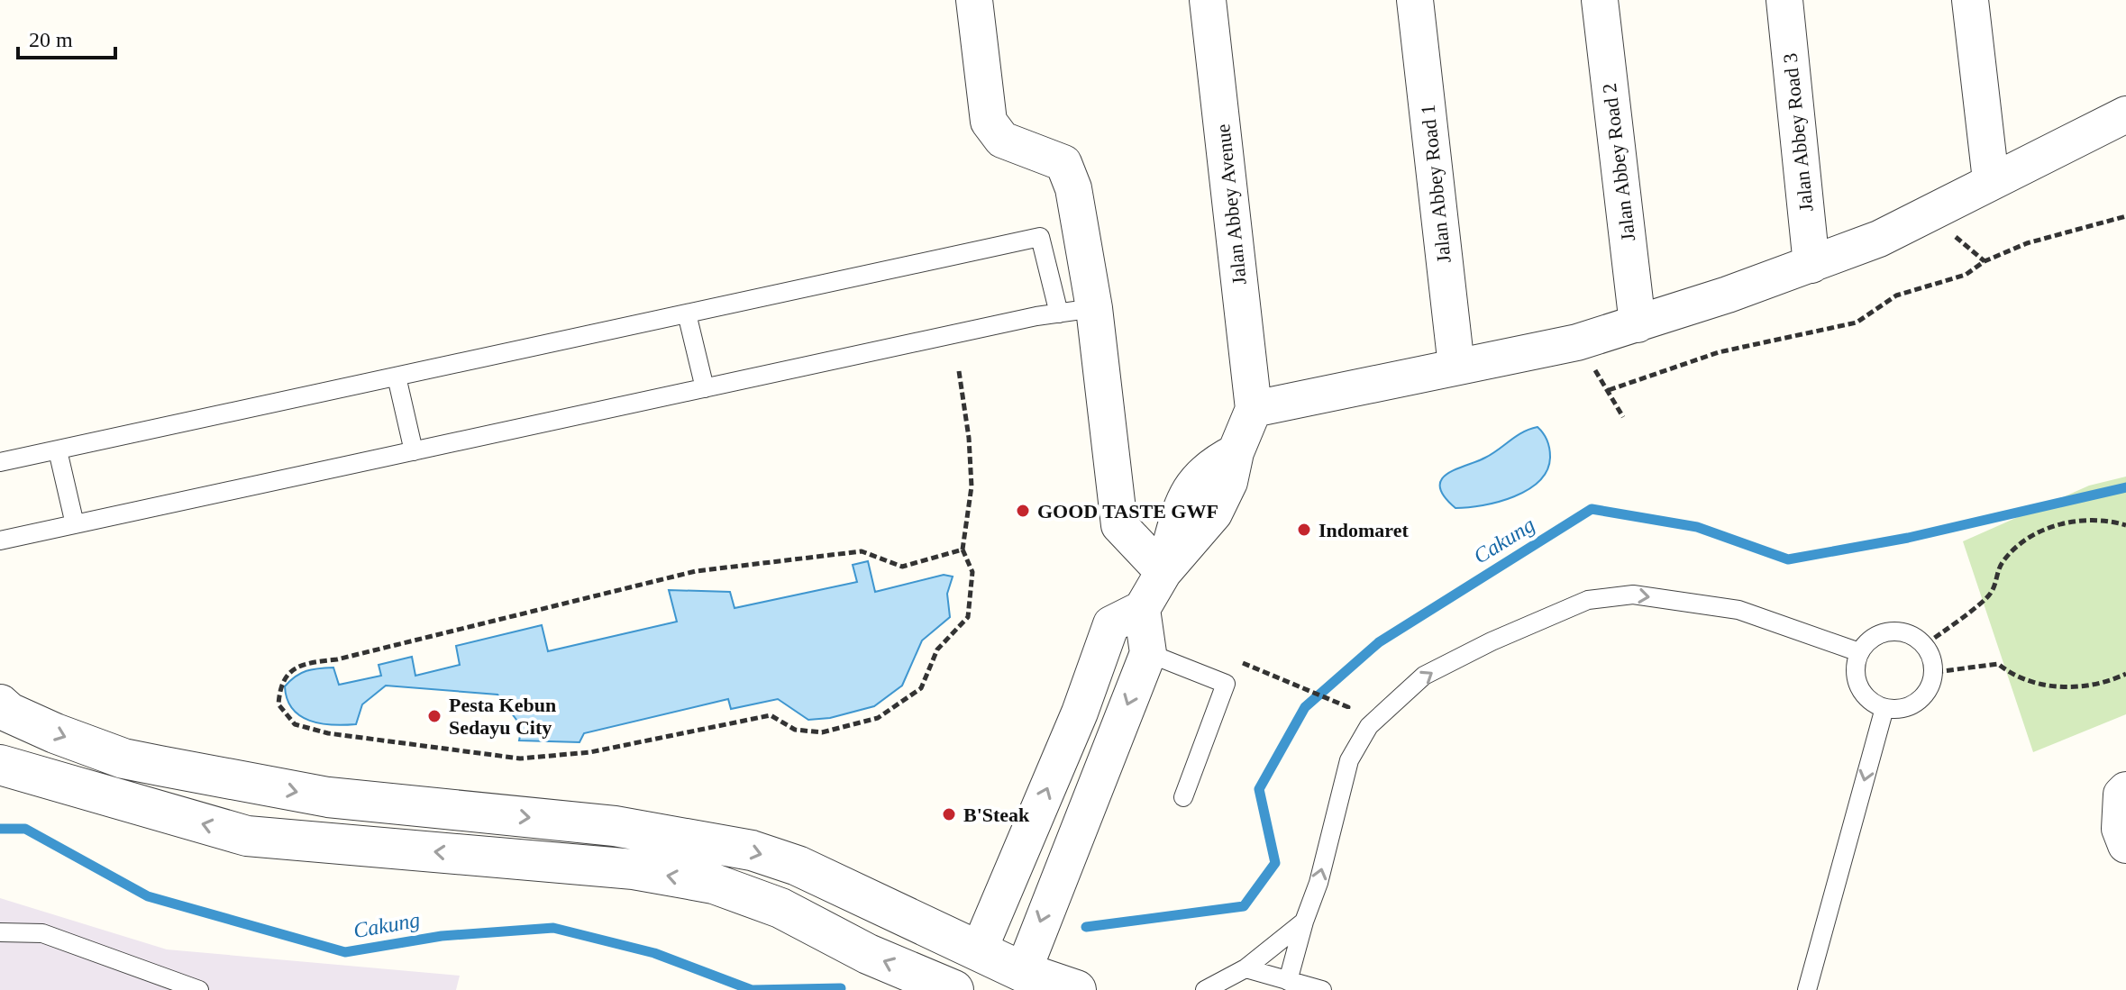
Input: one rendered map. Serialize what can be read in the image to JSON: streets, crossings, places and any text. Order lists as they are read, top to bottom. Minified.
{"streets":{"street":["Jalan Abbey Road 3","Jalan Abbey Road 2","Jalan Abbey Road 1","Jalan Abbey Avenue"]},"water":["Cakung"],"places":["GOOD TASTE GWF","Indomaret","Pesta Kebun Sedayu City","B'Steak"],"scale_bar":"20 m"}
